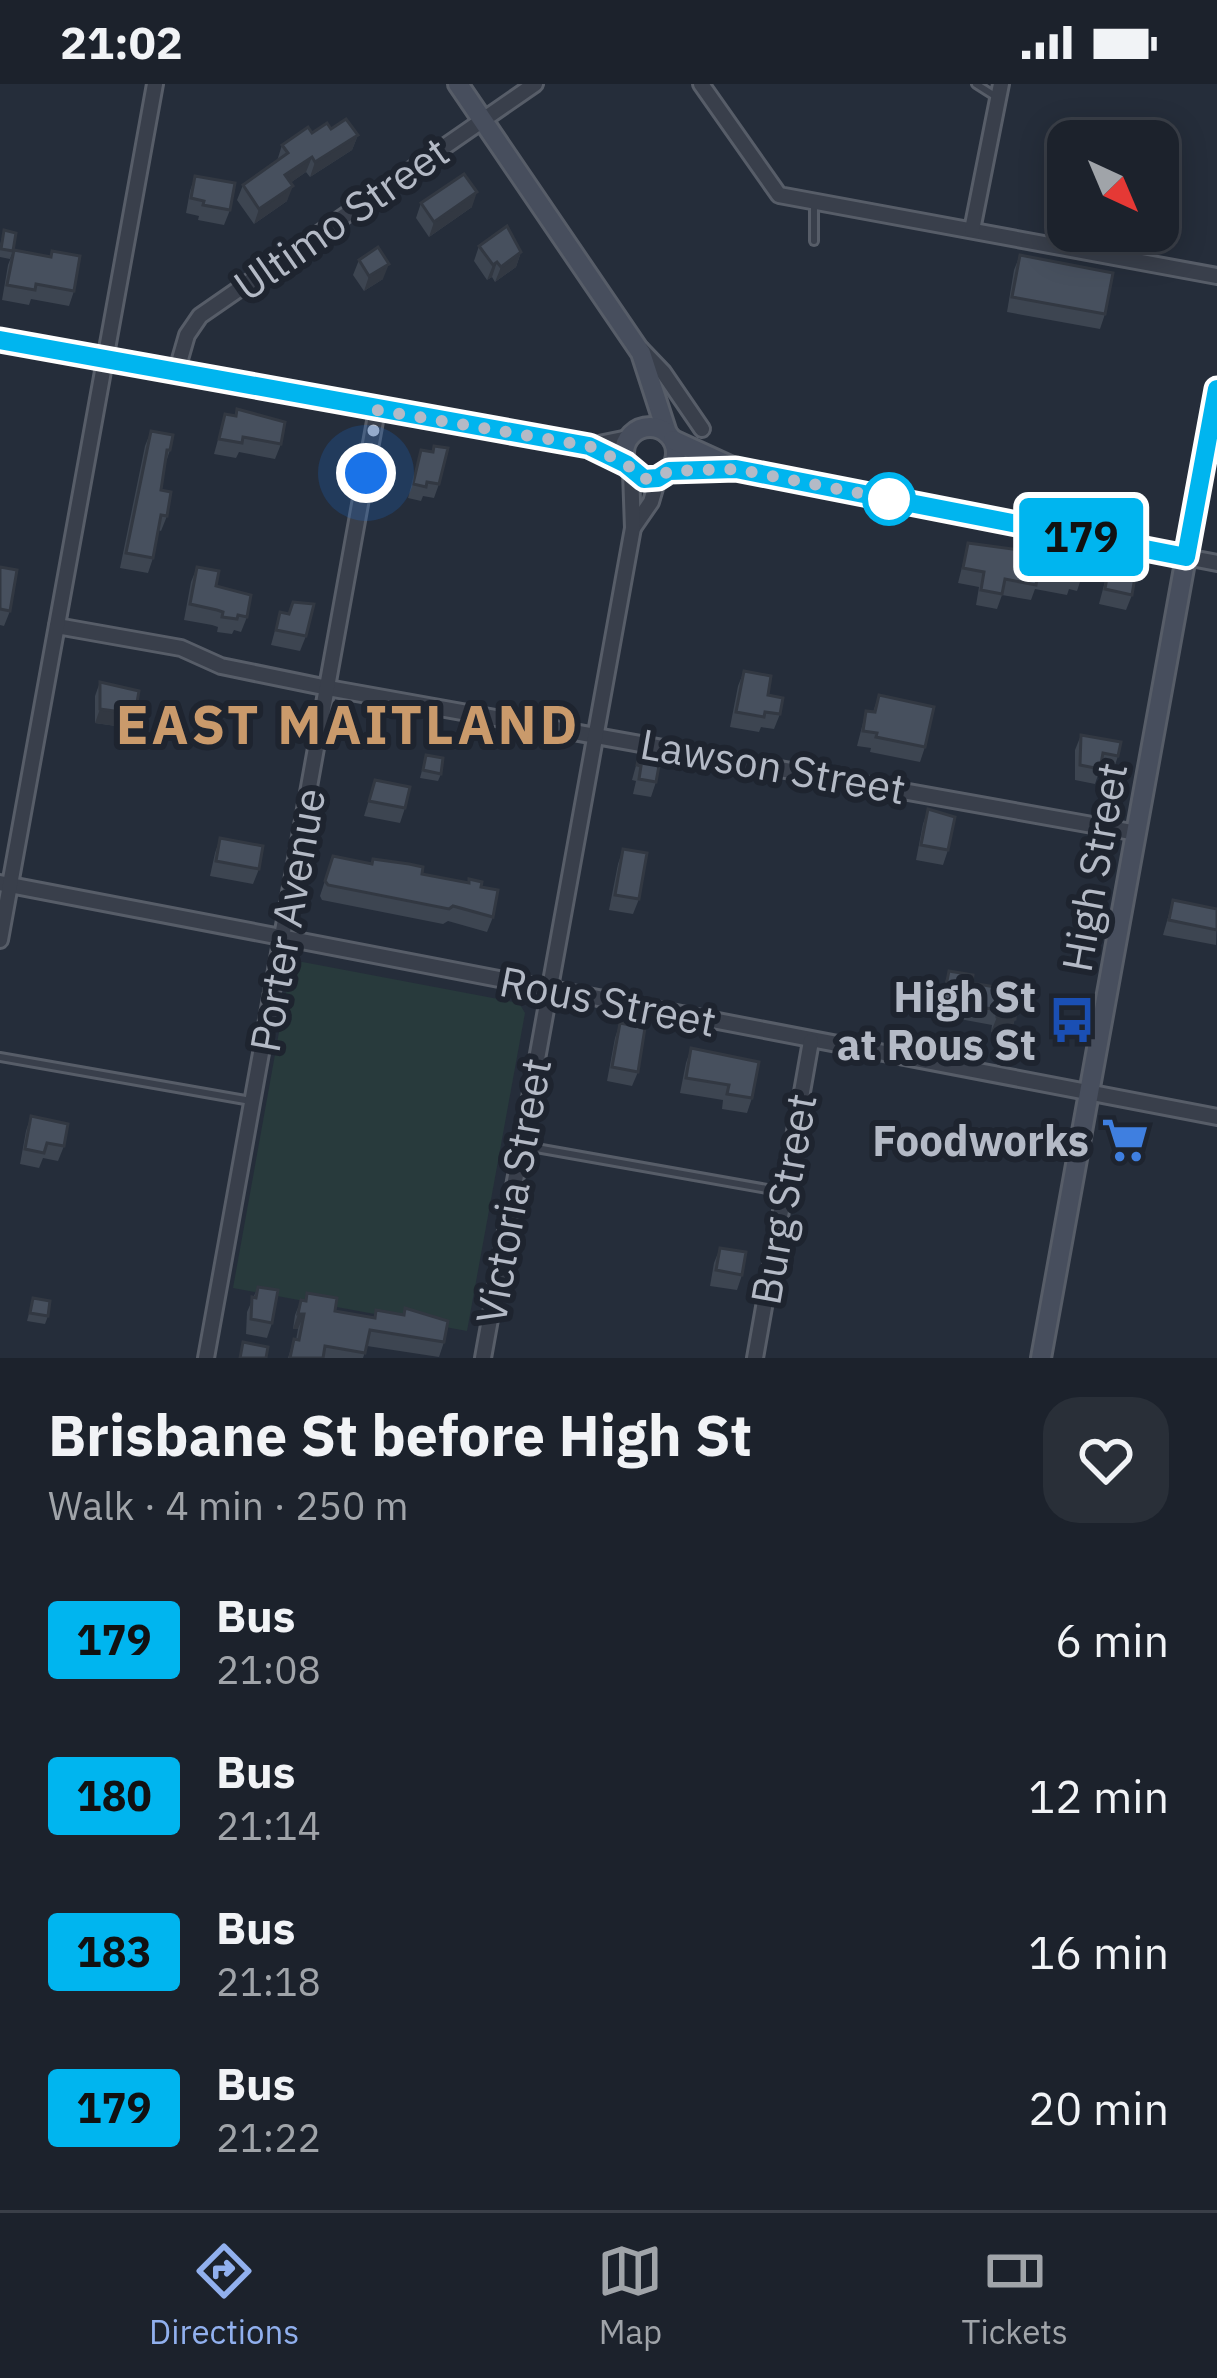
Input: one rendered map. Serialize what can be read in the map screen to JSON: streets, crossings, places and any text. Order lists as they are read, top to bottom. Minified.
{"streets":{"main road":["High Street"],"street":["Ultimo Street","Lawson Street","Porter Avenue","Rous Street","Victoria Street","Burg Street"]},"crossings":[["Lawson Street","High Street"],["Lawson Street","Porter Avenue"],["Lawson Street","Victoria Street"],["High Street","Rous Street"],["Porter Avenue","Rous Street"],["Rous Street","Victoria Street"],["Rous Street","Burg Street"]],"districts":["EAST MAITLAND"],"places":{"bus stop":["High St at Rous St"],"supermarket":["Foodworks"]},"lines":["bus line 179"],"north":"bottom right","page":{"status":"21:02","on_map":"179","heading":["Brisbane St before High St","Walk · 4 min · 250 m"],"list":[{"mark":"179","name":"Bus","note":"21:08","value":"6 min"},{"mark":"180","name":"Bus","note":"21:14","value":"12 min"},{"mark":"183","name":"Bus","note":"21:18","value":"16 min"},{"mark":"179","name":"Bus","note":"21:22","value":"20 min"}],"tabs":["Directions","Map","Tickets"]}}
